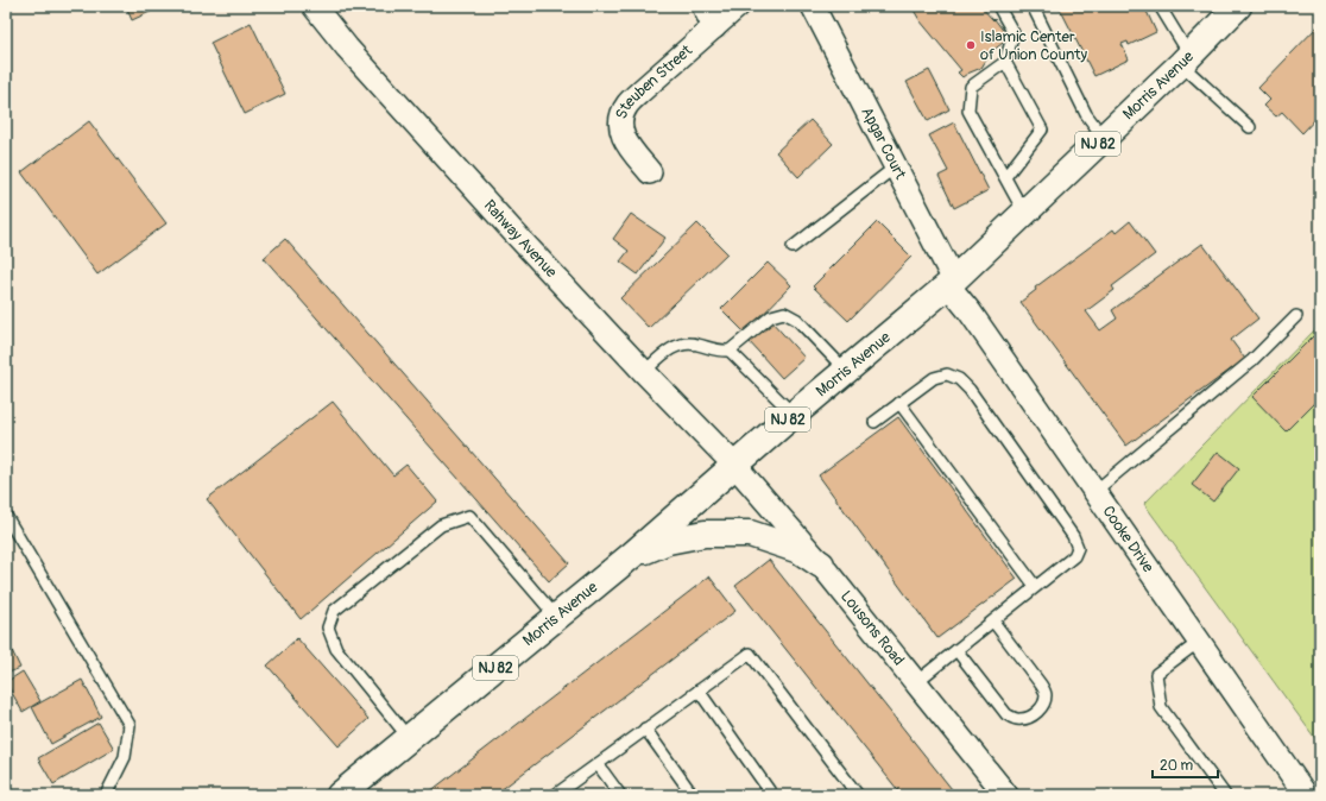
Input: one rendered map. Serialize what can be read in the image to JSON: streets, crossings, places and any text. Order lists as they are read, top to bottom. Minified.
{"streets":{"main road":["Morris Avenue","NJ 82"],"street":["Steuben Street","Apgar Court","Rahway Avenue","Cooke Drive","Lousons Road"]},"crossings":[["Morris Avenue","Apgar Court"],["Morris Avenue","Rahway Avenue"],["Morris Avenue","Cooke Drive"],["Morris Avenue","Lousons Road"],["Apgar Court","Cooke Drive"],["Rahway Avenue","Lousons Road"]],"places":["Islamic Center of Union County"],"scale_bar":"20 m"}
